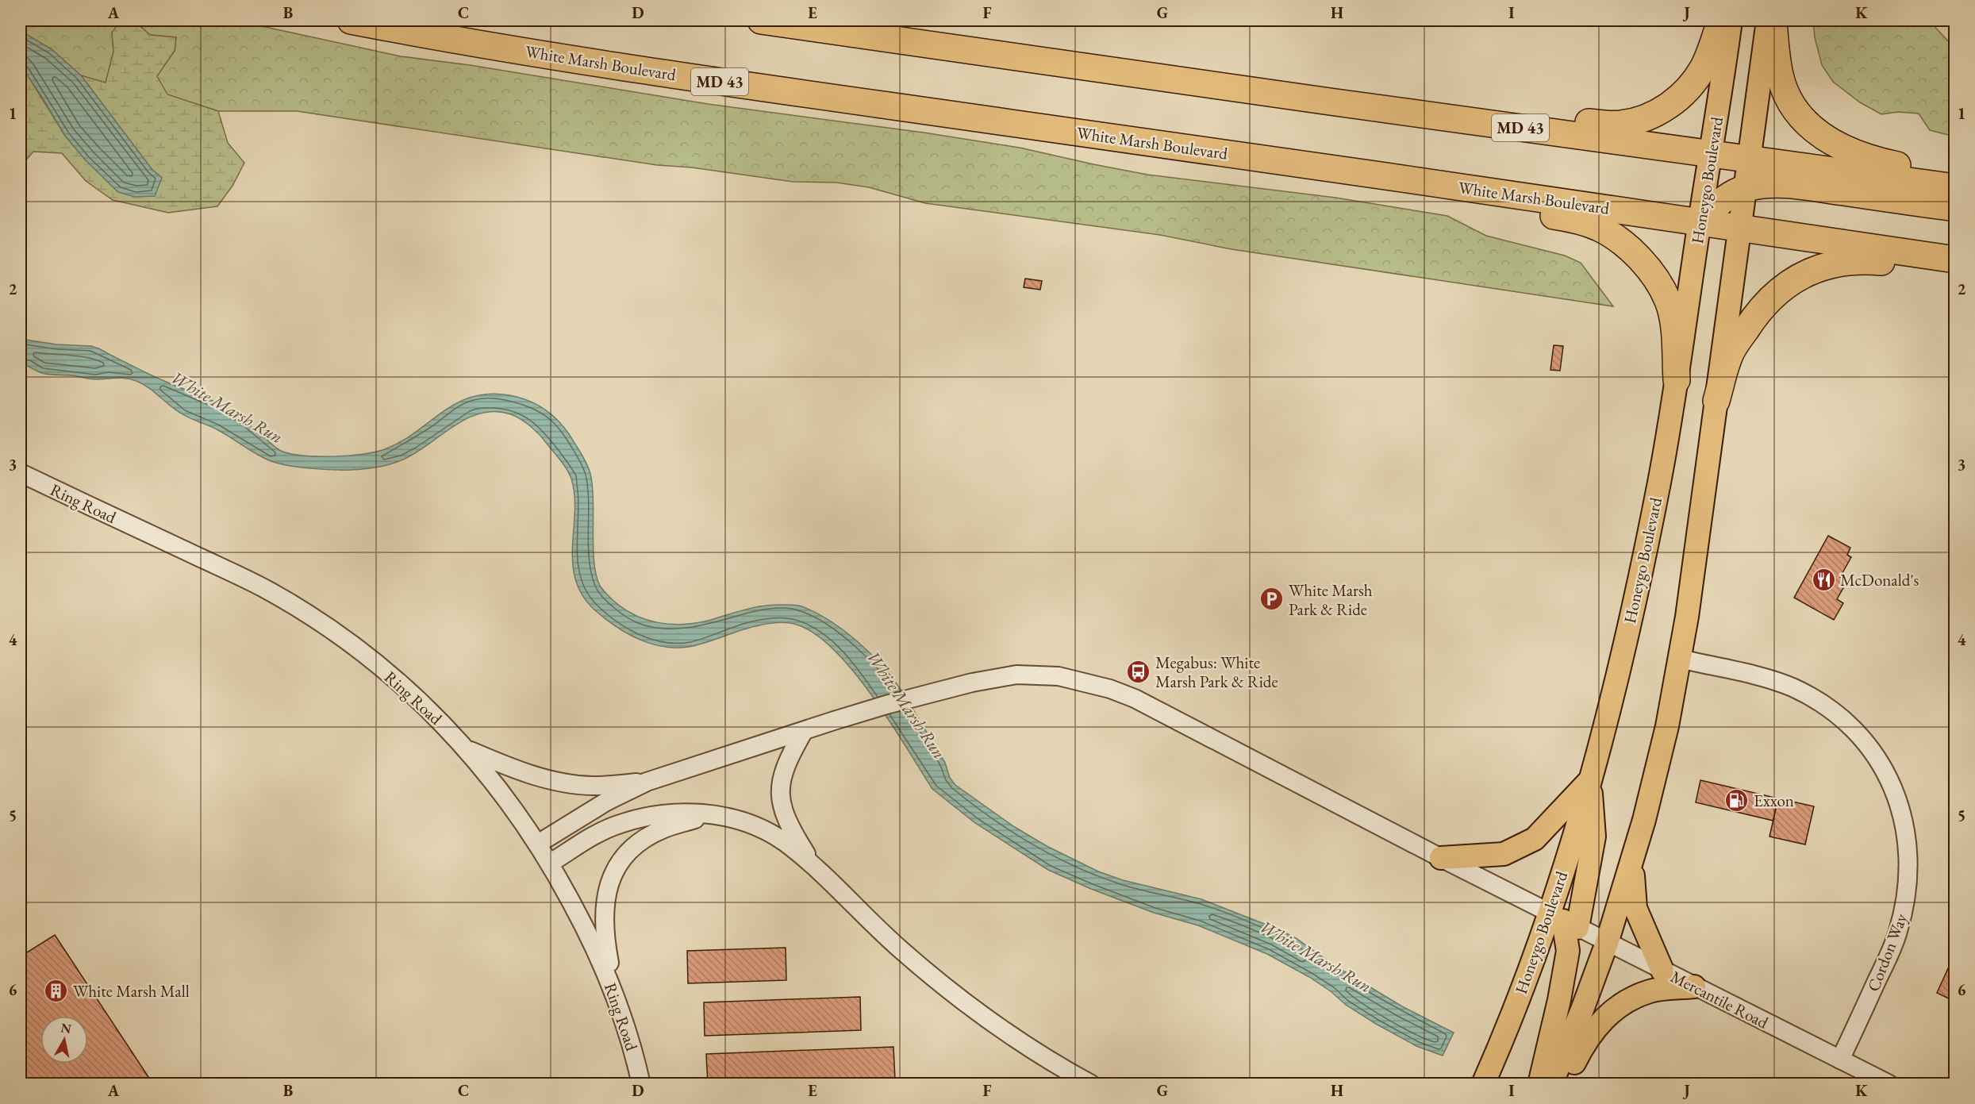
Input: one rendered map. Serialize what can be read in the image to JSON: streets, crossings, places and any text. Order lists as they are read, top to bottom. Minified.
{"streets":{"highway":["White Marsh Boulevard","MD 43"],"main road":["Honeygo Boulevard"],"street":["Ring Road","Cordon Way","Mercantile Road"]},"crossings":[["White Marsh Boulevard","Honeygo Boulevard"],["MD 43","Honeygo Boulevard"],["Honeygo Boulevard","Mercantile Road"],["Cordon Way","Mercantile Road"]],"water":["White Marsh Run"],"places":{"restaurant":["McDonald's"],"parking":["White Marsh Park & Ride"],"bus stop":["Megabus: White Marsh Park & Ride"],"fuel station":["Exxon"],"building":["White Marsh Mall"]},"north":"top","grid":{"columns":["A","B","C","D","E","F","G","H","I","J","K"],"rows":["1","2","3","4","5","6"]}}
